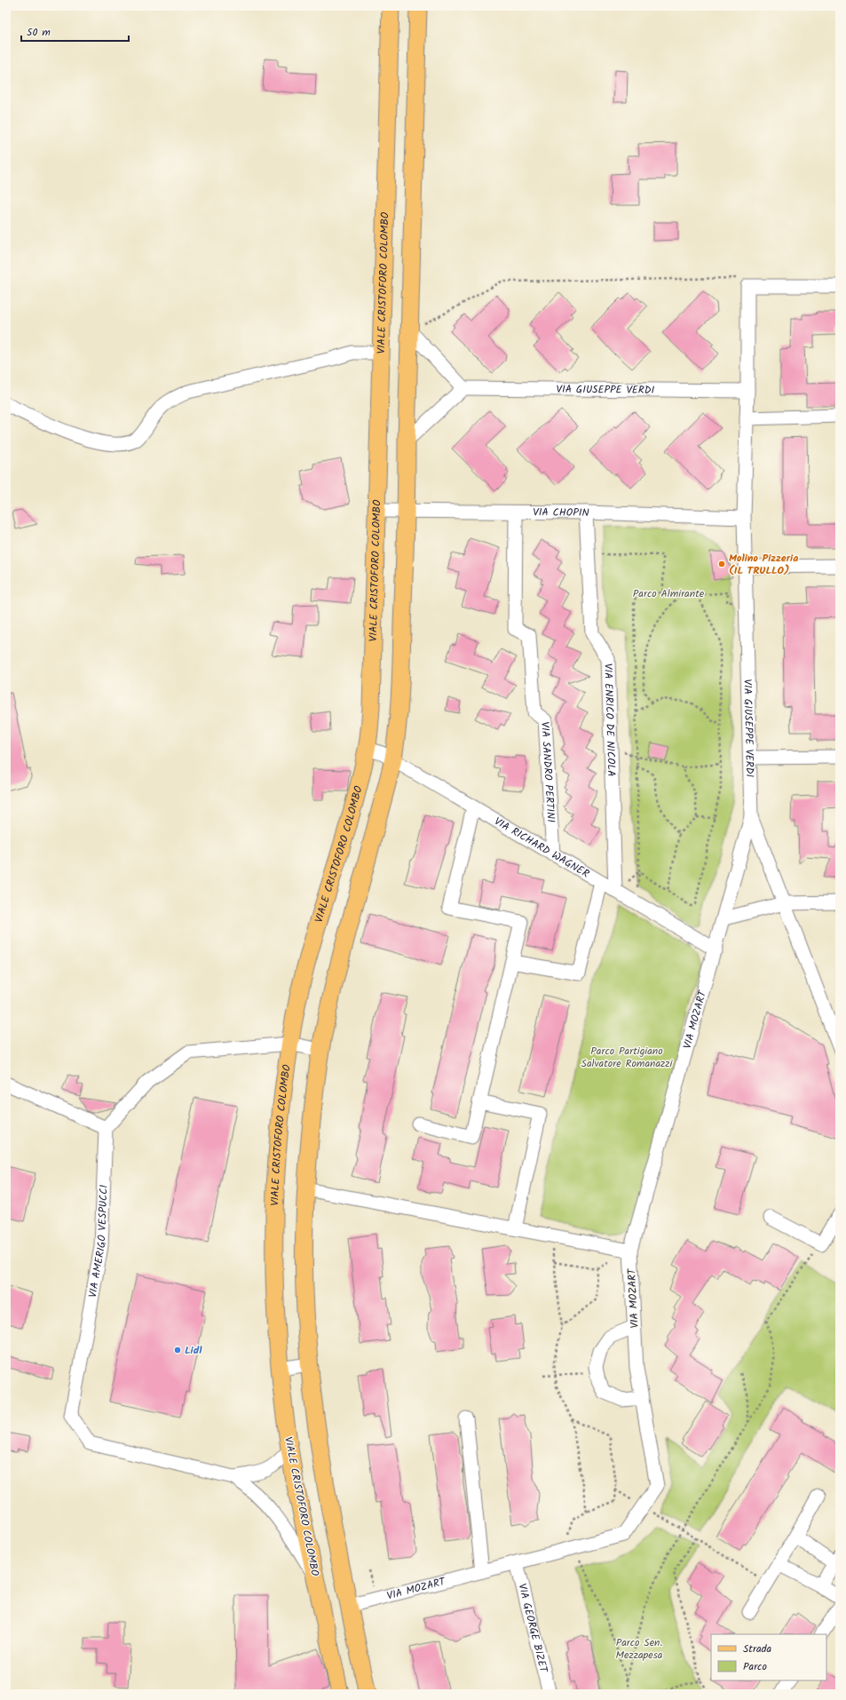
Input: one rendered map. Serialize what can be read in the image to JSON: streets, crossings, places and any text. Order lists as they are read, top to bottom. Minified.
{"streets":{"main road":["VIALE CRISTOFORO COLOMBO"],"street":["VIA GIUSEPPE VERDI","VIA CHOPIN","VIA ENRICO DE NICOLA","VIA SANDRO PERTINI","VIA RICHARD WAGNER","VIA MOZART","VIA AMERIGO VESPUCCI","VIA GEORGE BIZET"]},"crossings":[["VIALE CRISTOFORO COLOMBO","VIA CHOPIN"],["VIALE CRISTOFORO COLOMBO","VIA RICHARD WAGNER"],["VIALE CRISTOFORO COLOMBO","VIA AMERIGO VESPUCCI"],["VIA GIUSEPPE VERDI","VIA CHOPIN"],["VIA GIUSEPPE VERDI","VIA MOZART"],["VIA CHOPIN","VIA ENRICO DE NICOLA"],["VIA CHOPIN","VIA SANDRO PERTINI"],["VIA ENRICO DE NICOLA","VIA RICHARD WAGNER"],["VIA SANDRO PERTINI","VIA RICHARD WAGNER"],["VIA RICHARD WAGNER","VIA MOZART"],["VIA MOZART","VIA GEORGE BIZET"]],"parks":["Parco Almirante","Parco Partigiano Salvatore Romanazzi","Parco Sen. Mezzapesa"],"places":["Molino Pizzeria (IL TRULLO)","Lidl"],"legend":["Strada","Parco"],"scale_bar":"50 m"}
